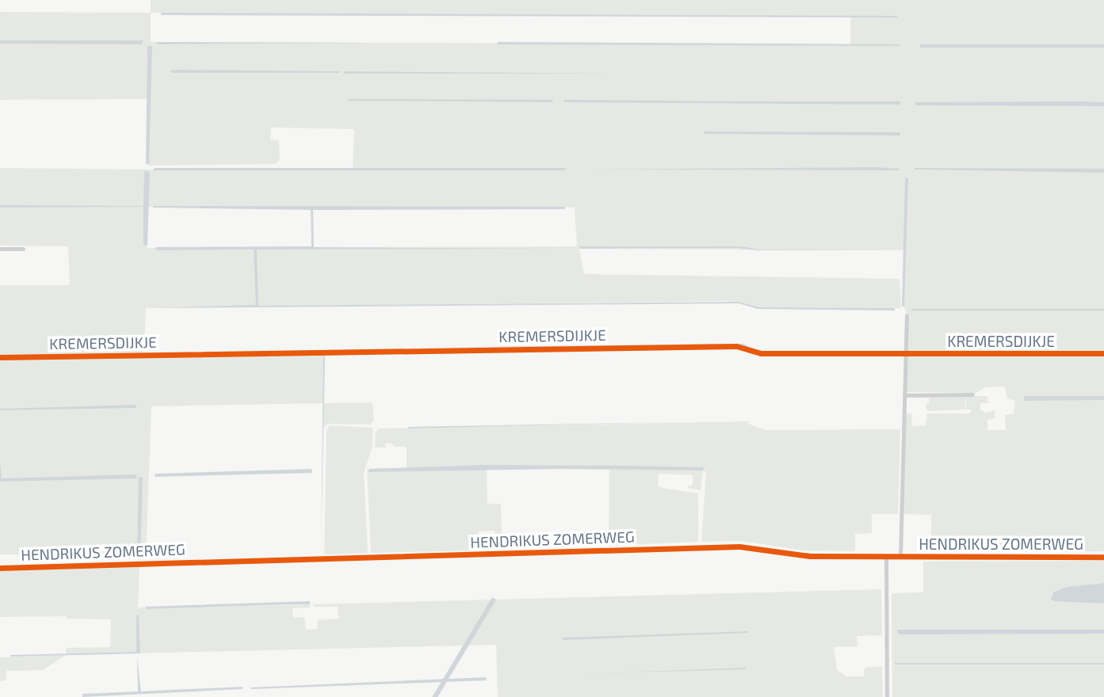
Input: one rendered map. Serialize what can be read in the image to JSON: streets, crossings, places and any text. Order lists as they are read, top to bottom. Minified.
{"streets":{"street":["HENDRIKUS ZOMERWEG"],"cycle path":["KREMERSDIJKJE"]}}
